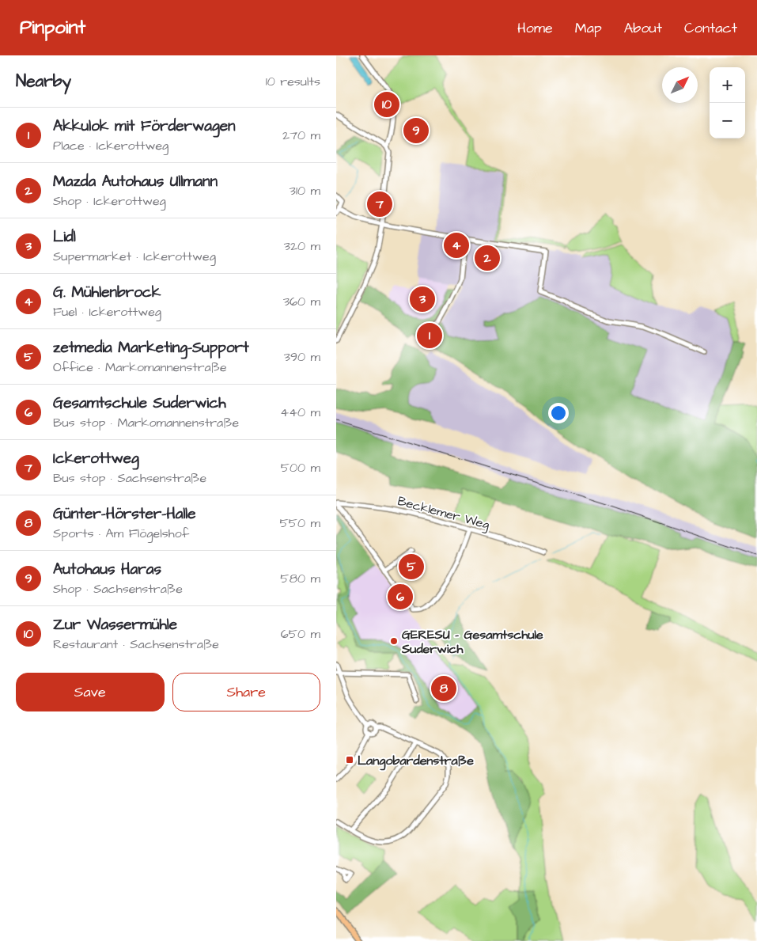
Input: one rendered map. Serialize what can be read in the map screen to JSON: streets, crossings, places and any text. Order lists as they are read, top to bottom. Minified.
{"streets":{"street":["Becklemer Weg"]},"places":{"other":["GERESU - Gesamtschule Suderwich"],"transit":["Langobardenstraße"]},"north":"top right","page":{"header":"Pinpoint","nav":["Home","Map","About","Contact"],"heading":["Nearby","10 results"],"map_buttons":["+","−"],"pins":["10","9","7","4","2","3","1","5","6","8"],"list":[{"mark":"1","name":"Akkulok mit Förderwagen","note":"Place · Ickerottweg","value":"270 m"},{"mark":"2","name":"Mazda Autohaus Ullmann","note":"Shop · Ickerottweg","value":"310 m"},{"mark":"3","name":"Lidl","note":"Supermarket · Ickerottweg","value":"320 m"},{"mark":"4","name":"G. Mühlenbrock","note":"Fuel · Ickerottweg","value":"360 m"},{"mark":"5","name":"zetmedia Marketing-Support","note":"Office · Markomannenstraße","value":"390 m"},{"mark":"6","name":"Gesamtschule Suderwich","note":"Bus stop · Markomannenstraße","value":"440 m"},{"mark":"7","name":"Ickerottweg","note":"Bus stop · Sachsenstraße","value":"500 m"},{"mark":"8","name":"Günter-Hörster-Halle","note":"Sports · Am Flögelshof","value":"550 m"},{"mark":"9","name":"Autohaus Haras","note":"Shop · Sachsenstraße","value":"580 m"},{"mark":"10","name":"Zur Wassermühle","note":"Restaurant · Sachsenstraße","value":"650 m"}],"buttons":["Save","Share"]}}
